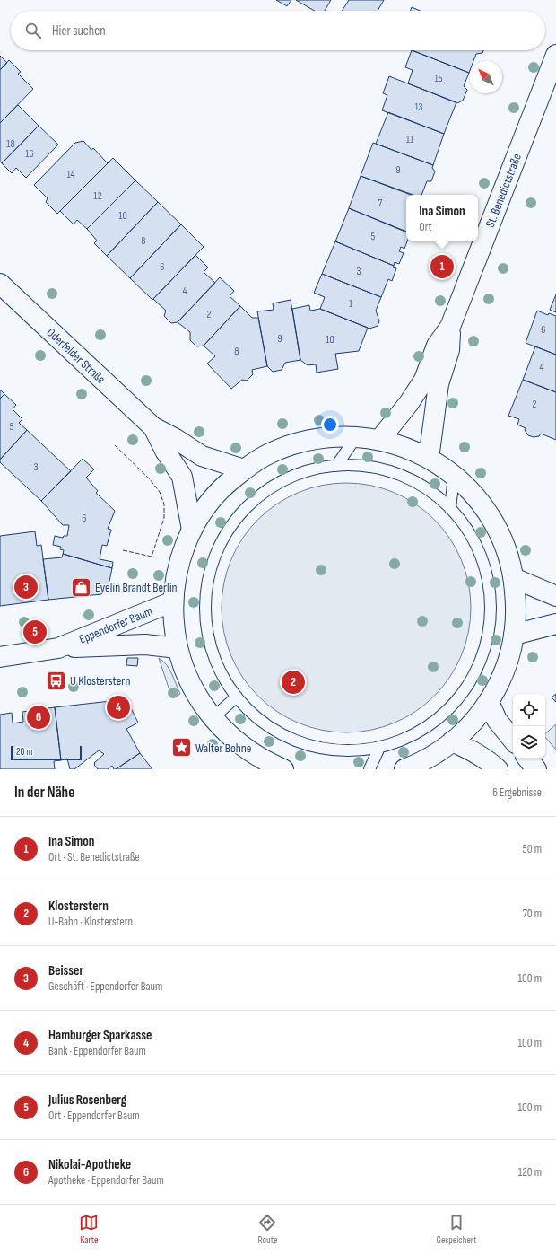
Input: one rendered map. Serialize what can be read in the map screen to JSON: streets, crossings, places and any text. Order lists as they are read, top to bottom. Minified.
{"streets":{"main road":["St. Benedictstraße","Oderfelder Straße","Eppendorfer Baum"]},"places":{"shop":["Evelin Brandt Berlin"],"bus stop":["U Klosterstern"],"place":["Walter Bohne"]},"house_numbers":["15","13","11","18","16","9","14","12","7","10","5","8","6","3","4","1","2","6","9","10","8","4","2","5","3","6"],"scale_bar":"20 m","north":"top left","page":{"search":"Hier suchen","popup":["Ina Simon","Ort"],"pins":["1","3","5","2","4","6"],"scale":"20 m","heading":["In der Nähe","6 Ergebnisse"],"list":[{"mark":"1","name":"Ina Simon","note":"Ort · St. Benedictstraße","value":"50 m"},{"mark":"2","name":"Klosterstern","note":"U-Bahn · Klosterstern","value":"70 m"},{"mark":"3","name":"Beisser","note":"Geschäft · Eppendorfer Baum","value":"100 m"},{"mark":"4","name":"Hamburger Sparkasse","note":"Bank · Eppendorfer Baum","value":"100 m"},{"mark":"5","name":"Julius Rosenberg","note":"Ort · Eppendorfer Baum","value":"100 m"},{"mark":"6","name":"Nikolai-Apotheke","note":"Apotheke · Eppendorfer Baum","value":"120 m"}],"nav":["Karte","Route","Gespeichert"]}}
